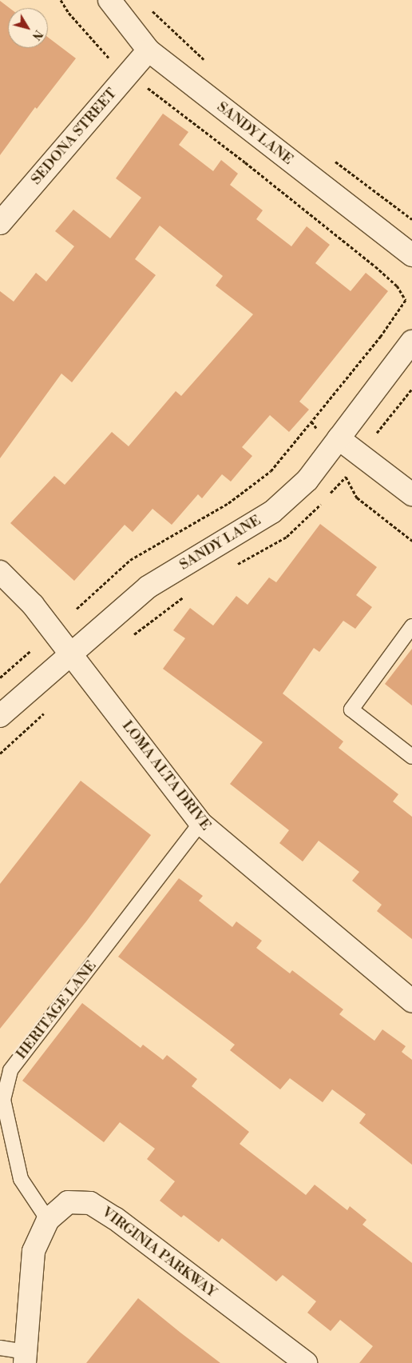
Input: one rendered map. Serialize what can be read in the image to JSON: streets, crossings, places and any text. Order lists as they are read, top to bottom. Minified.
{"streets":{"street":["SANDY LANE","SEDONA STREET","LOMA ALTA DRIVE","VIRGINIA PARKWAY"],"lane":["HERITAGE LANE"]},"crossings":[["SANDY LANE","SEDONA STREET"],["SANDY LANE","LOMA ALTA DRIVE"],["LOMA ALTA DRIVE","HERITAGE LANE"],["HERITAGE LANE","VIRGINIA PARKWAY"]],"north":"bottom right"}
